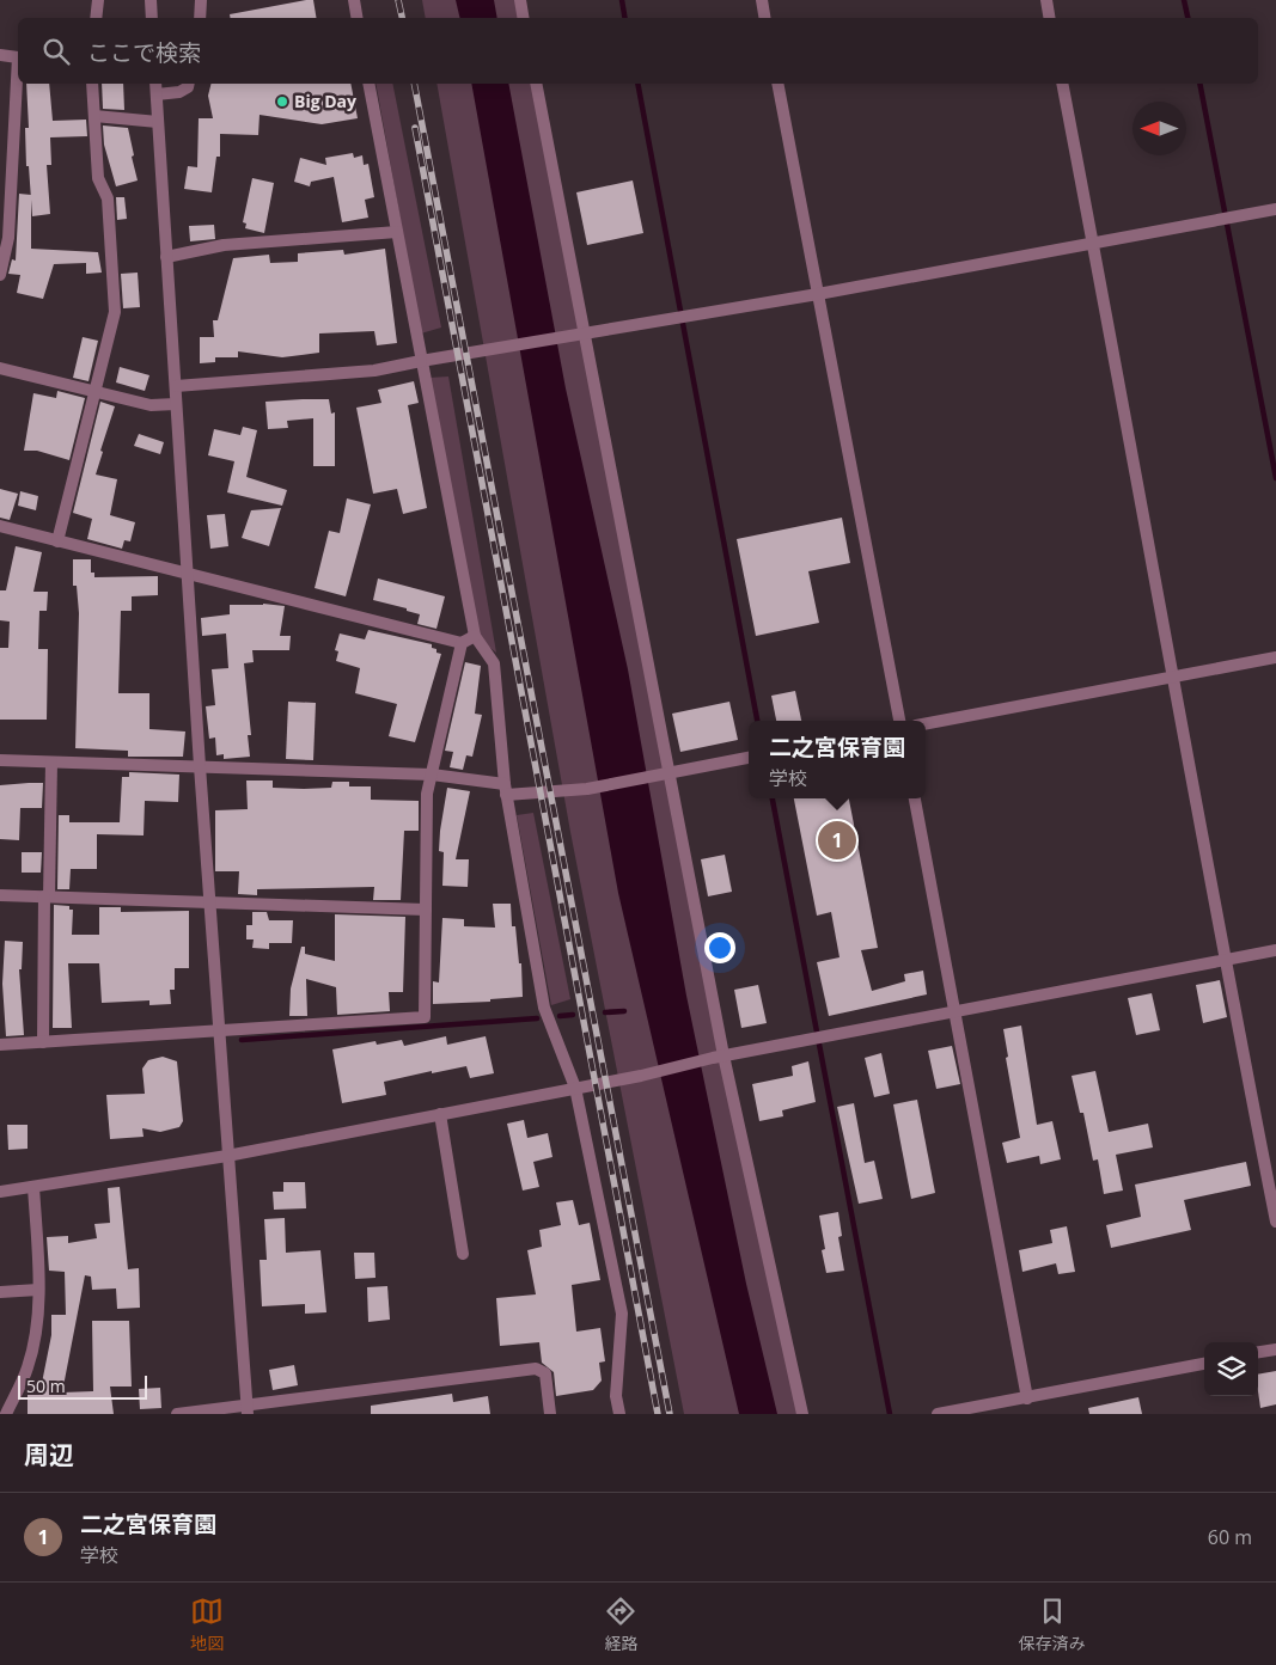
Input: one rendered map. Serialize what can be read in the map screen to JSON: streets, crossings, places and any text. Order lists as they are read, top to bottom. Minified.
{"places":["Big Day"],"scale_bar":"50 m","north":"left","page":{"search":"ここで検索","popup":["二之宮保育園","学校"],"pins":"1","scale":"50 m","heading":"周辺","list":[{"mark":"1","name":"二之宮保育園","note":"学校","value":"60 m"}],"nav":["地図","経路","保存済み"]}}
